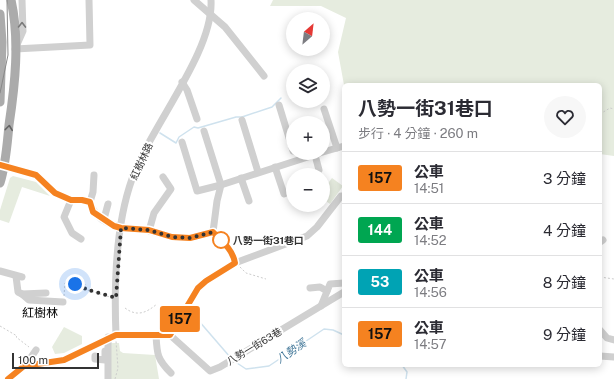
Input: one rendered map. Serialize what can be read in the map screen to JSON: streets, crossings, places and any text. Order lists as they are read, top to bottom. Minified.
{"streets":{"street":["紅樹林路","八勢一街63巷"]},"districts":["紅樹林"],"water":["八勢溪"],"places":["八勢一街31巷口"],"lines":["bus line 157"],"scale_bar":"100 m","north":"top right","page":{"on_map":"157","map_buttons":["+","−"],"heading":["八勢一街31巷口","步行 · 4 分鐘 · 260 m"],"list":[{"mark":"157","name":"公車","note":"14:51","value":"3 分鐘"},{"mark":"144","name":"公車","note":"14:52","value":"4 分鐘"},{"mark":"53","name":"公車","note":"14:56","value":"8 分鐘"},{"mark":"157","name":"公車","note":"14:57","value":"9 分鐘"}],"scale":"100 m"}}
